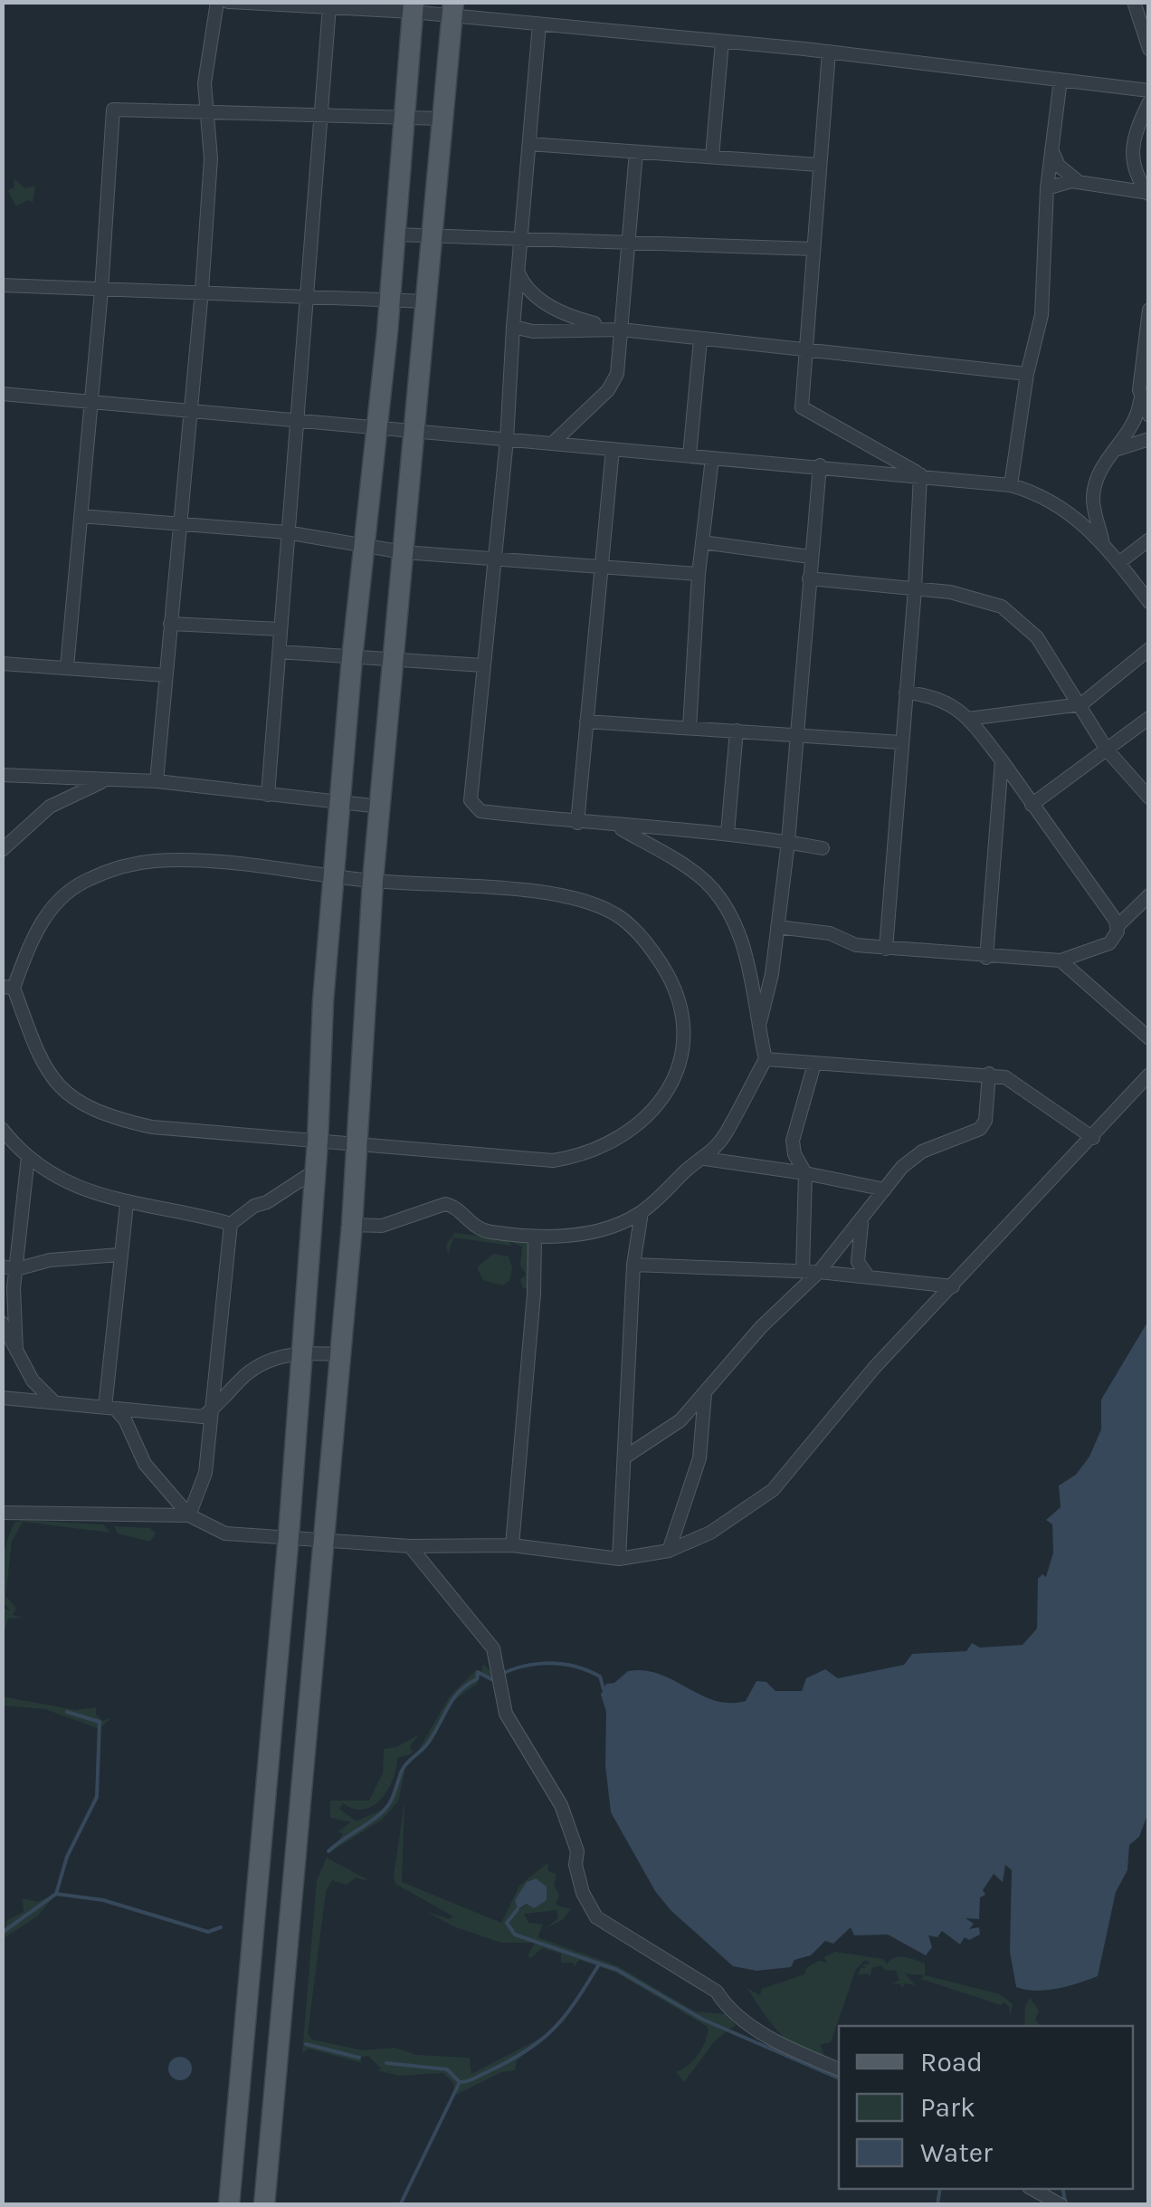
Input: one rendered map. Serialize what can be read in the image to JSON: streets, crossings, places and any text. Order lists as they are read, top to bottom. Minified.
{"legend":["Road","Park","Water"]}
